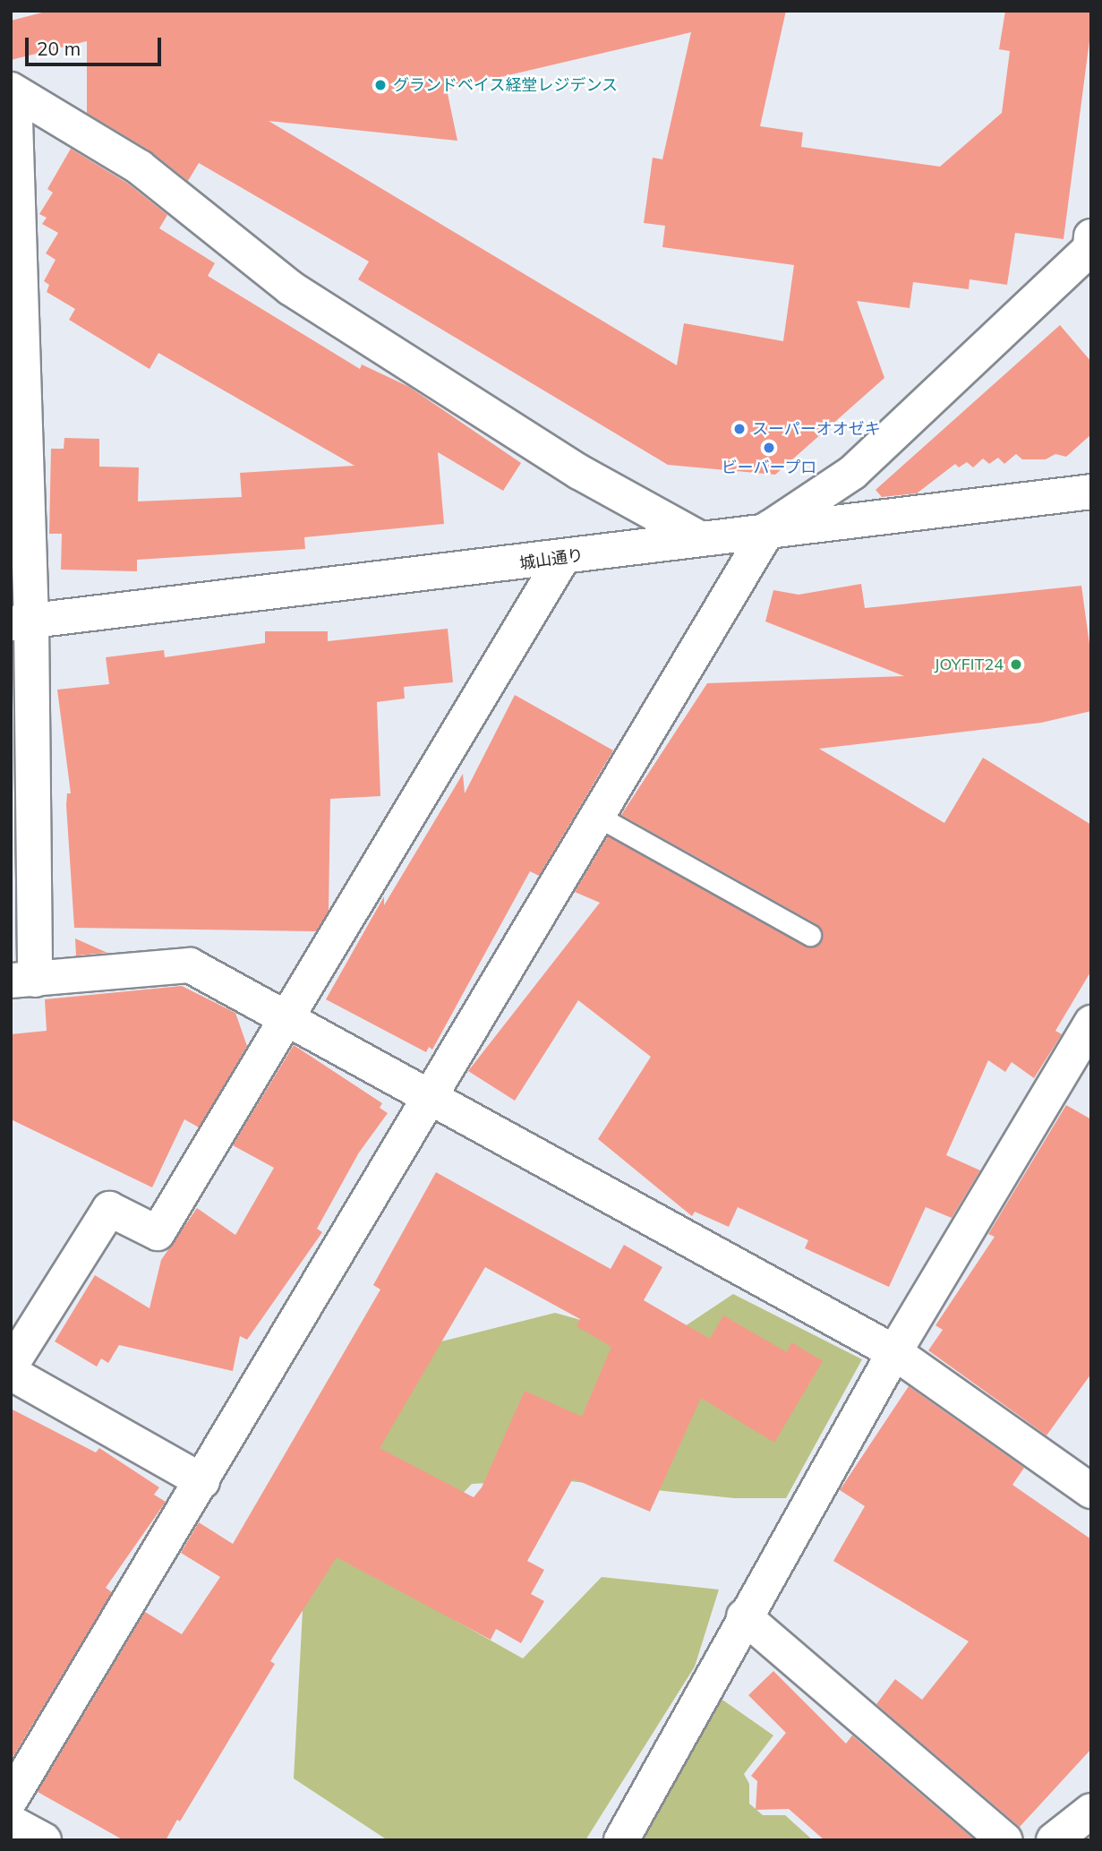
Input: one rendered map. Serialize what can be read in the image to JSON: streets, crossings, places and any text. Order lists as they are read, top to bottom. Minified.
{"streets":{"street":["城山通り"]},"places":["グランドベイス経堂レジデンス","スーパーオオゼキ","ビーバープロ","JOYFIT24"],"scale_bar":"20 m"}
